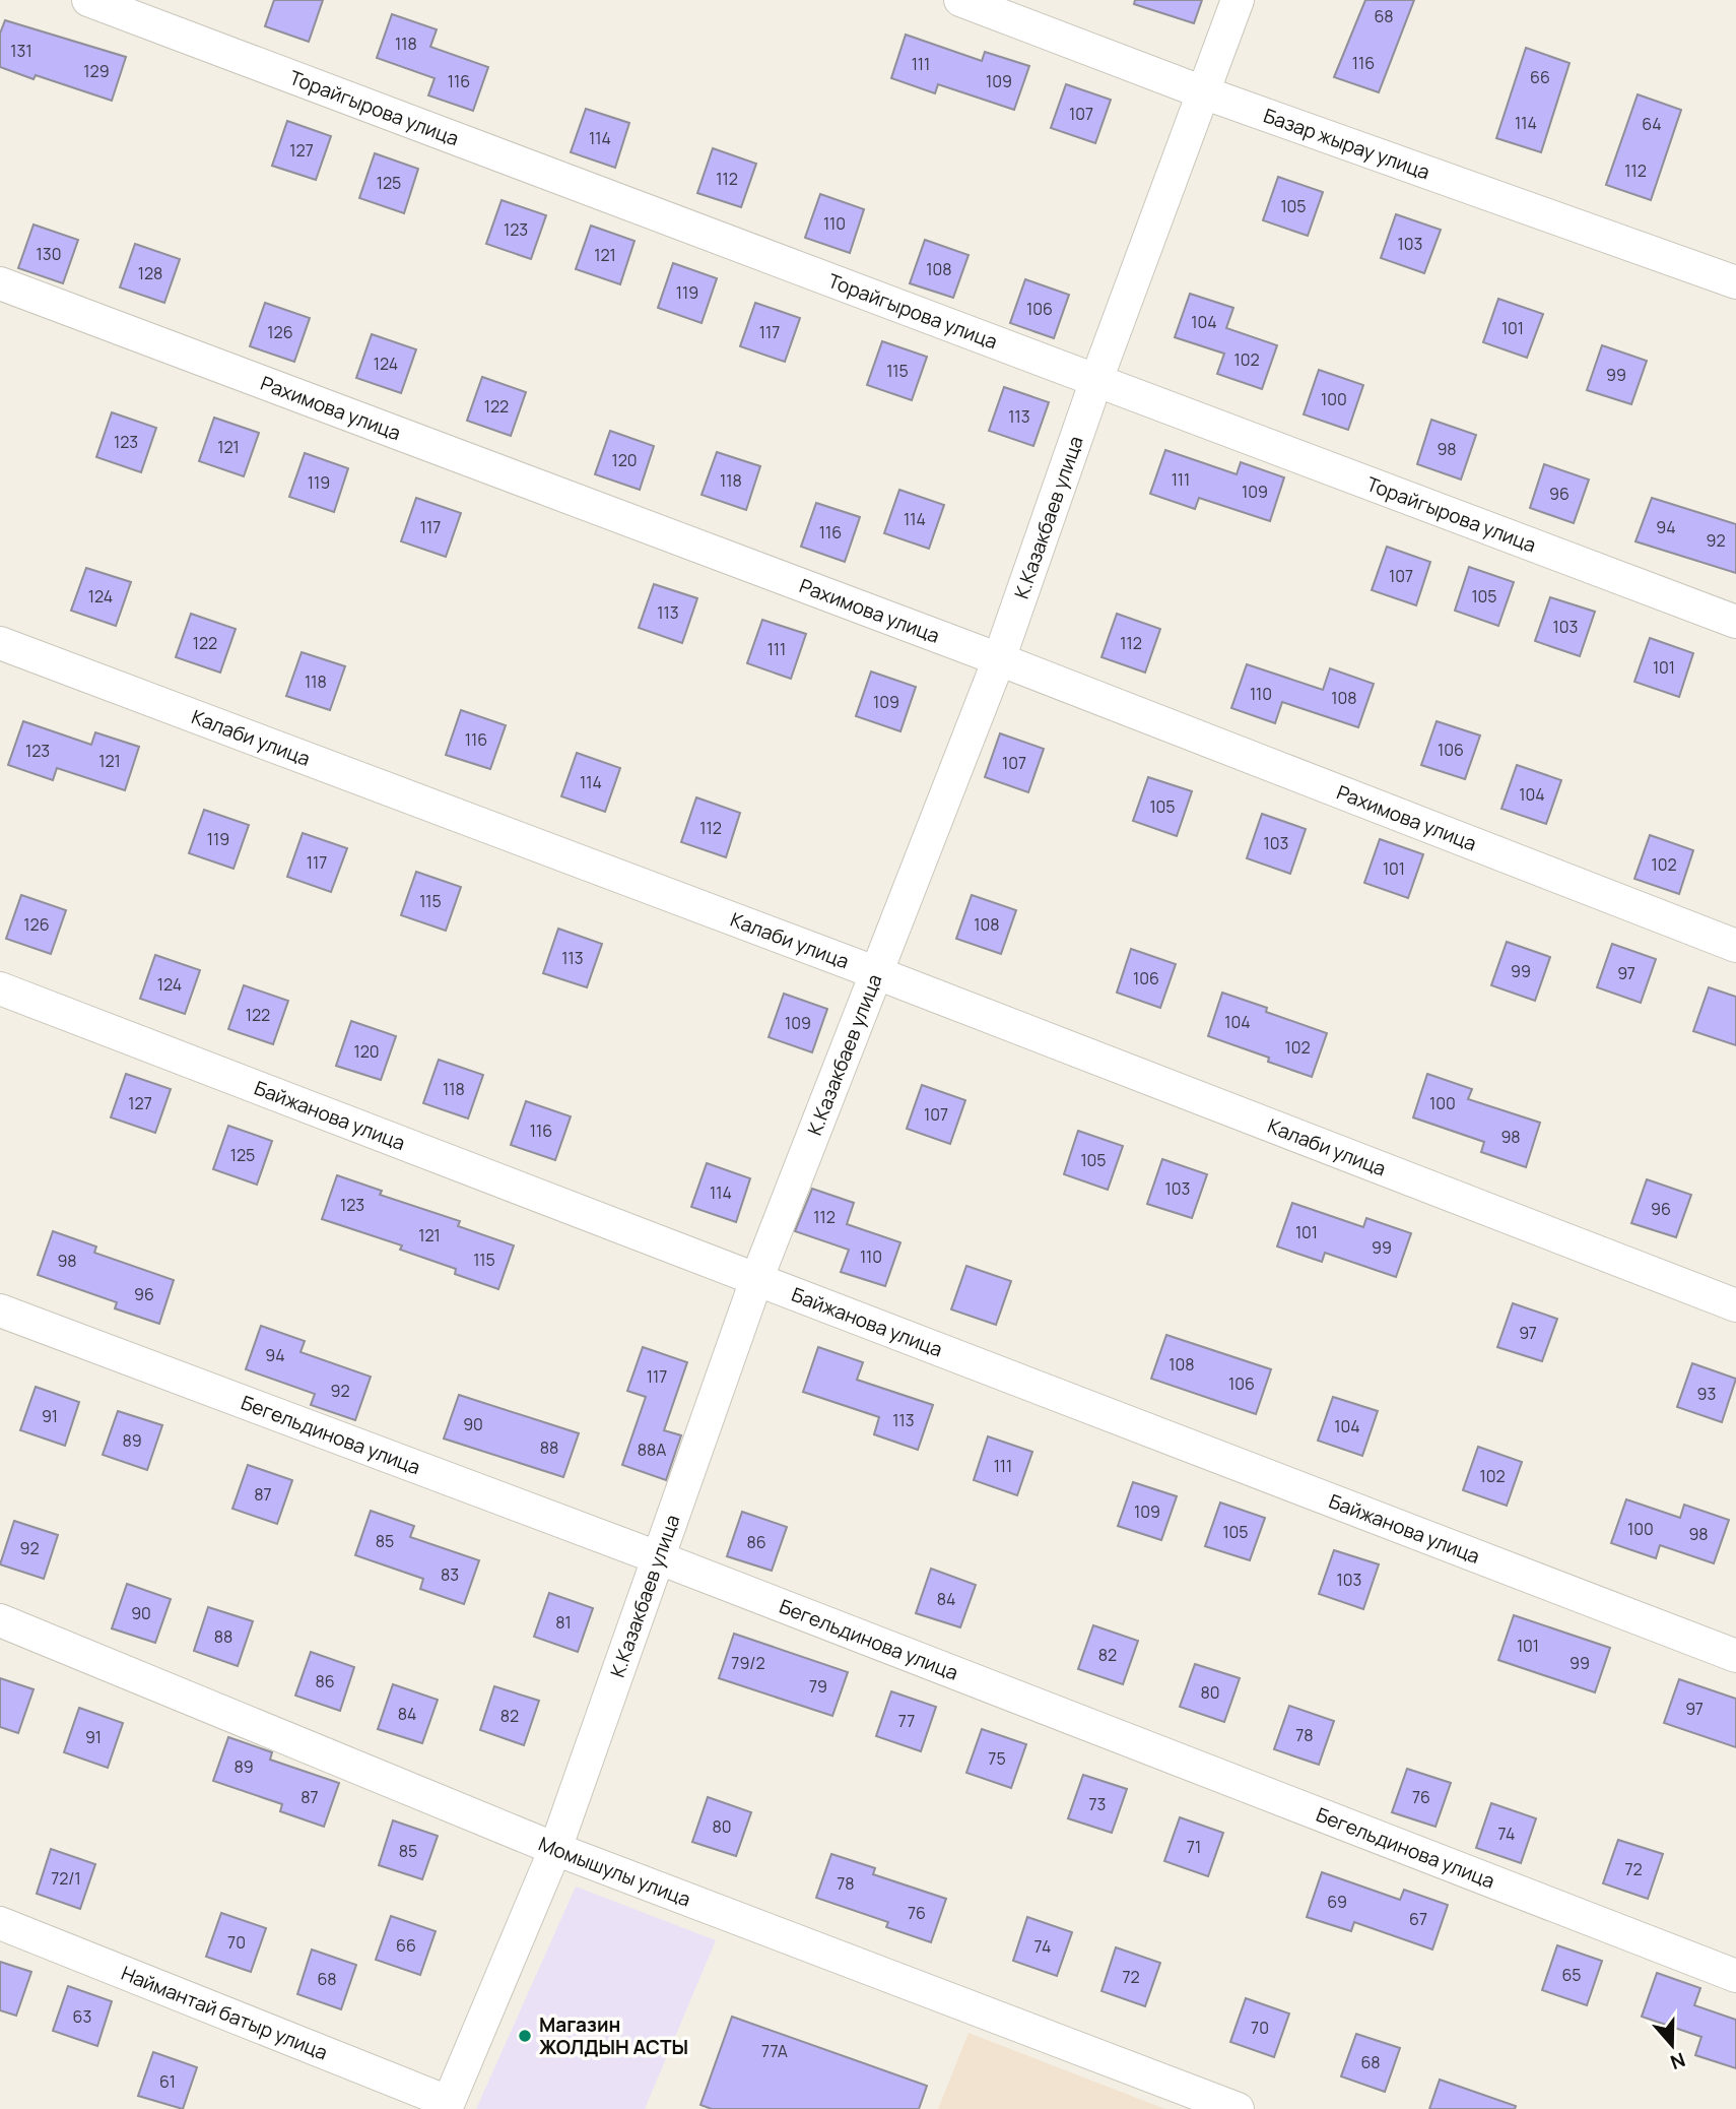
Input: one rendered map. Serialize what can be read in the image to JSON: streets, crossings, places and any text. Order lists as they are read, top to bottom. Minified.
{"streets":{"street":["Торайгырова улица","Базар жырау улица","Рахимова улица","К.Казакбаев улица","Калаби улица","Байжанова улица","Бегельдинова улица","Момышулы улица","Наймантай батыр улица"]},"crossings":[["Торайгырова улица","К.Казакбаев улица"],["Базар жырау улица","К.Казакбаев улица"],["Рахимова улица","К.Казакбаев улица"],["К.Казакбаев улица","Калаби улица"],["К.Казакбаев улица","Байжанова улица"],["К.Казакбаев улица","Бегельдинова улица"],["К.Казакбаев улица","Момышулы улица"],["К.Казакбаев улица","Наймантай батыр улица"]],"places":["Магазин ЖОЛДЫН АСТЫ"],"house_numbers":["68","118","131","116","111","129","66","116","109","107","114","64","114","127","112","112","125","105","110","123","103","130","121","108","128","119","106","104","101","126","117","102","124","115","99","100","122","113","123","121","98","120","111","118","119","109","96","114","117","94","116","92","107","124","105","113","103","122","112","111","101","118","110","108","109","116","106","123","121","107","114","104","105","112","119","103","117","102","101","115","126","108","113","99","97","106","124","122","104","109","102","120","118","127","100","107","116","98","125","105","103","114","123","96","112","101","121","99","110","115","98","96","97","94","108","117","106","92","93","91","113","90","104","89","88","88А","111","102","87","109","100","105","98","85","86","92","83","103","84","90","81","88","101","82","79/2","99","86","79","80","97","84","82","77","78","91","75","89","87","76","73","80","74","71","85","72","72/1","78","69","76","67","70","66","74","65","72","68","63","70","77А","68","61"],"north":"bottom"}
